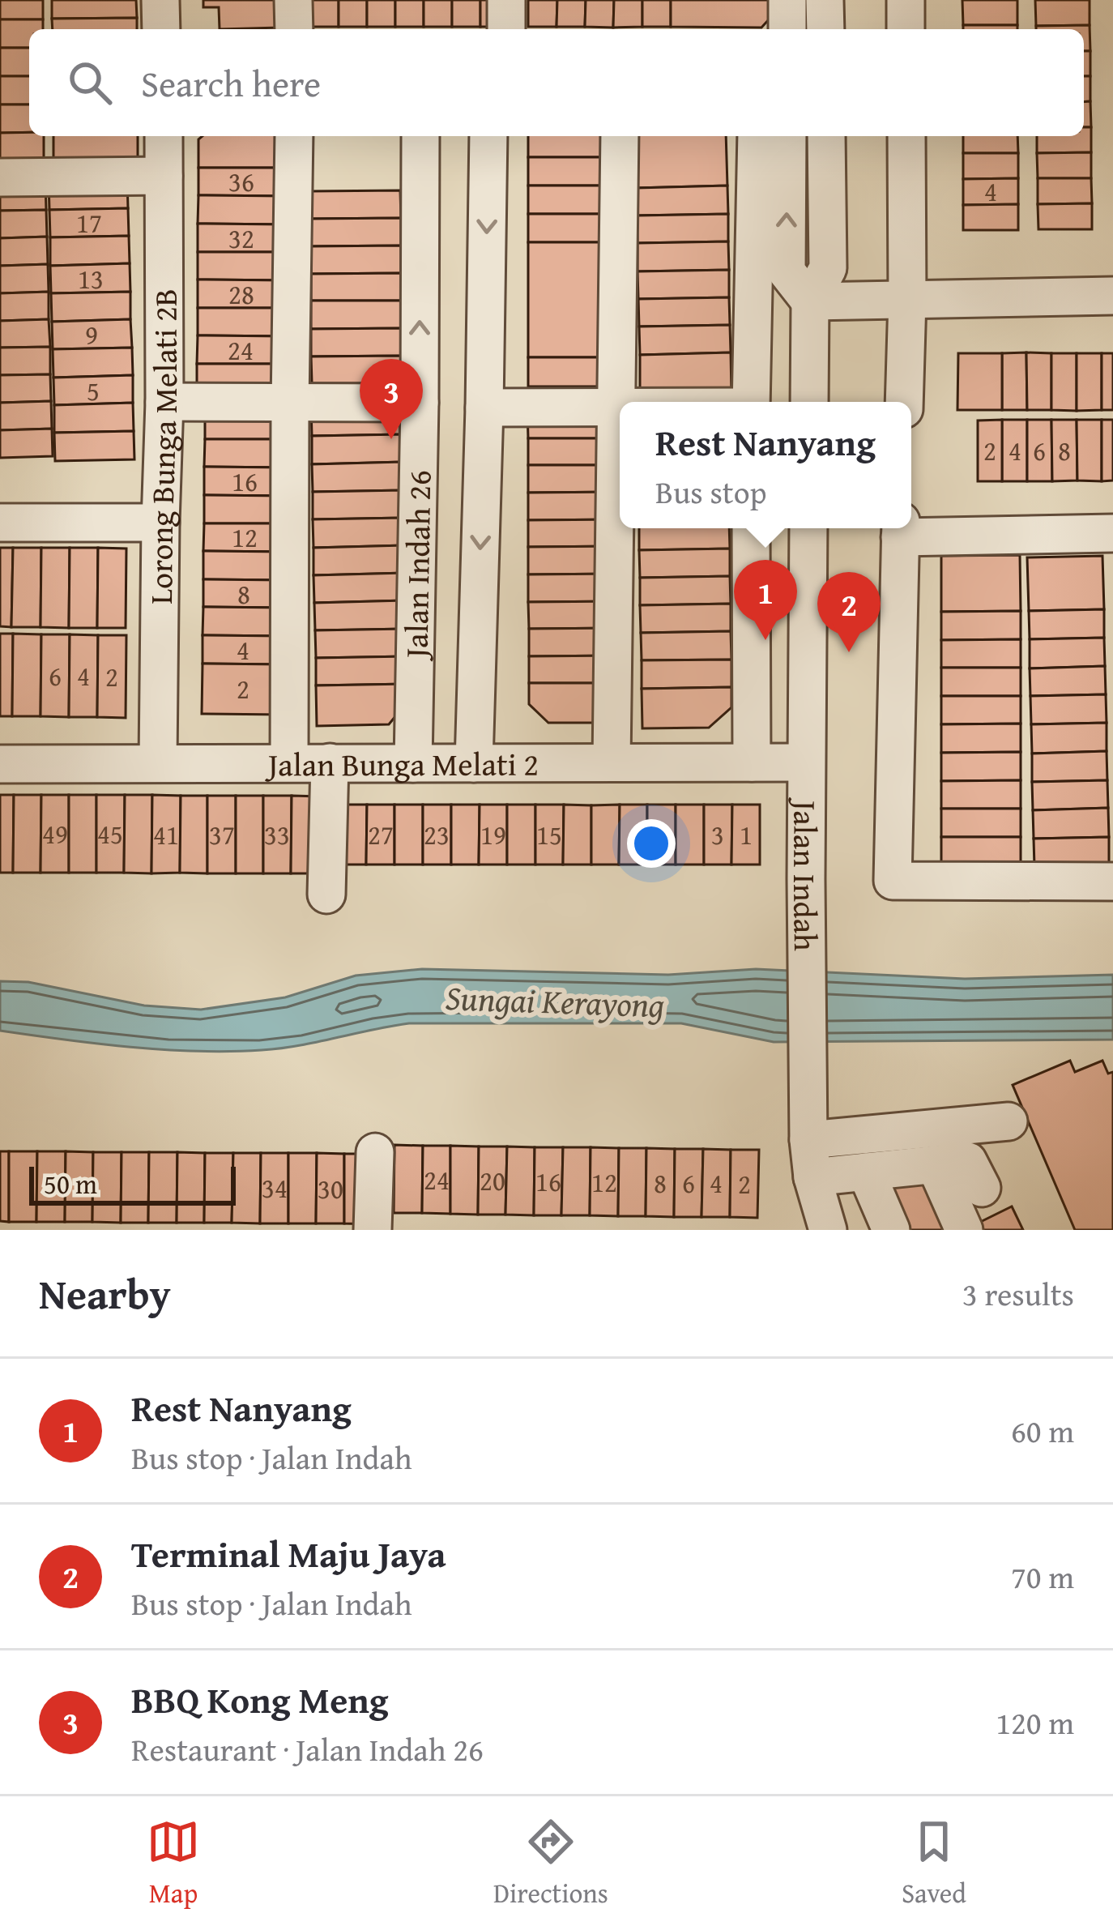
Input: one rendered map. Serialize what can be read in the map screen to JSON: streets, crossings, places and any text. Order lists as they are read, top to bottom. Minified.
{"streets":{"street":["Lorong Bunga Melati 2B","Jalan Indah 26","Jalan Bunga Melati 2","Jalan Indah"]},"crossings":[["Lorong Bunga Melati 2B","Jalan Bunga Melati 2"],["Jalan Indah 26","Jalan Bunga Melati 2"],["Jalan Bunga Melati 2","Jalan Indah"]],"water":["Sungai Kerayong"],"house_numbers":["36","4","17","32","13","28","9","24","5","2","4","6","8","16","12","8","4","6","4","2","2","49","45","41","37","33","27","23","19","15","3","1","24","20","16","12","8","6","4","2","34","30"],"scale_bar":"50 m","page":{"search":"Search here","pins":["3","1","2"],"popup":["Rest Nanyang","Bus stop"],"scale":"50 m","heading":["Nearby","3 results"],"list":[{"mark":"1","name":"Rest Nanyang","note":"Bus stop · Jalan Indah","value":"60 m"},{"mark":"2","name":"Terminal Maju Jaya","note":"Bus stop · Jalan Indah","value":"70 m"},{"mark":"3","name":"BBQ Kong Meng","note":"Restaurant · Jalan Indah 26","value":"120 m"}],"nav":["Map","Directions","Saved"]}}
